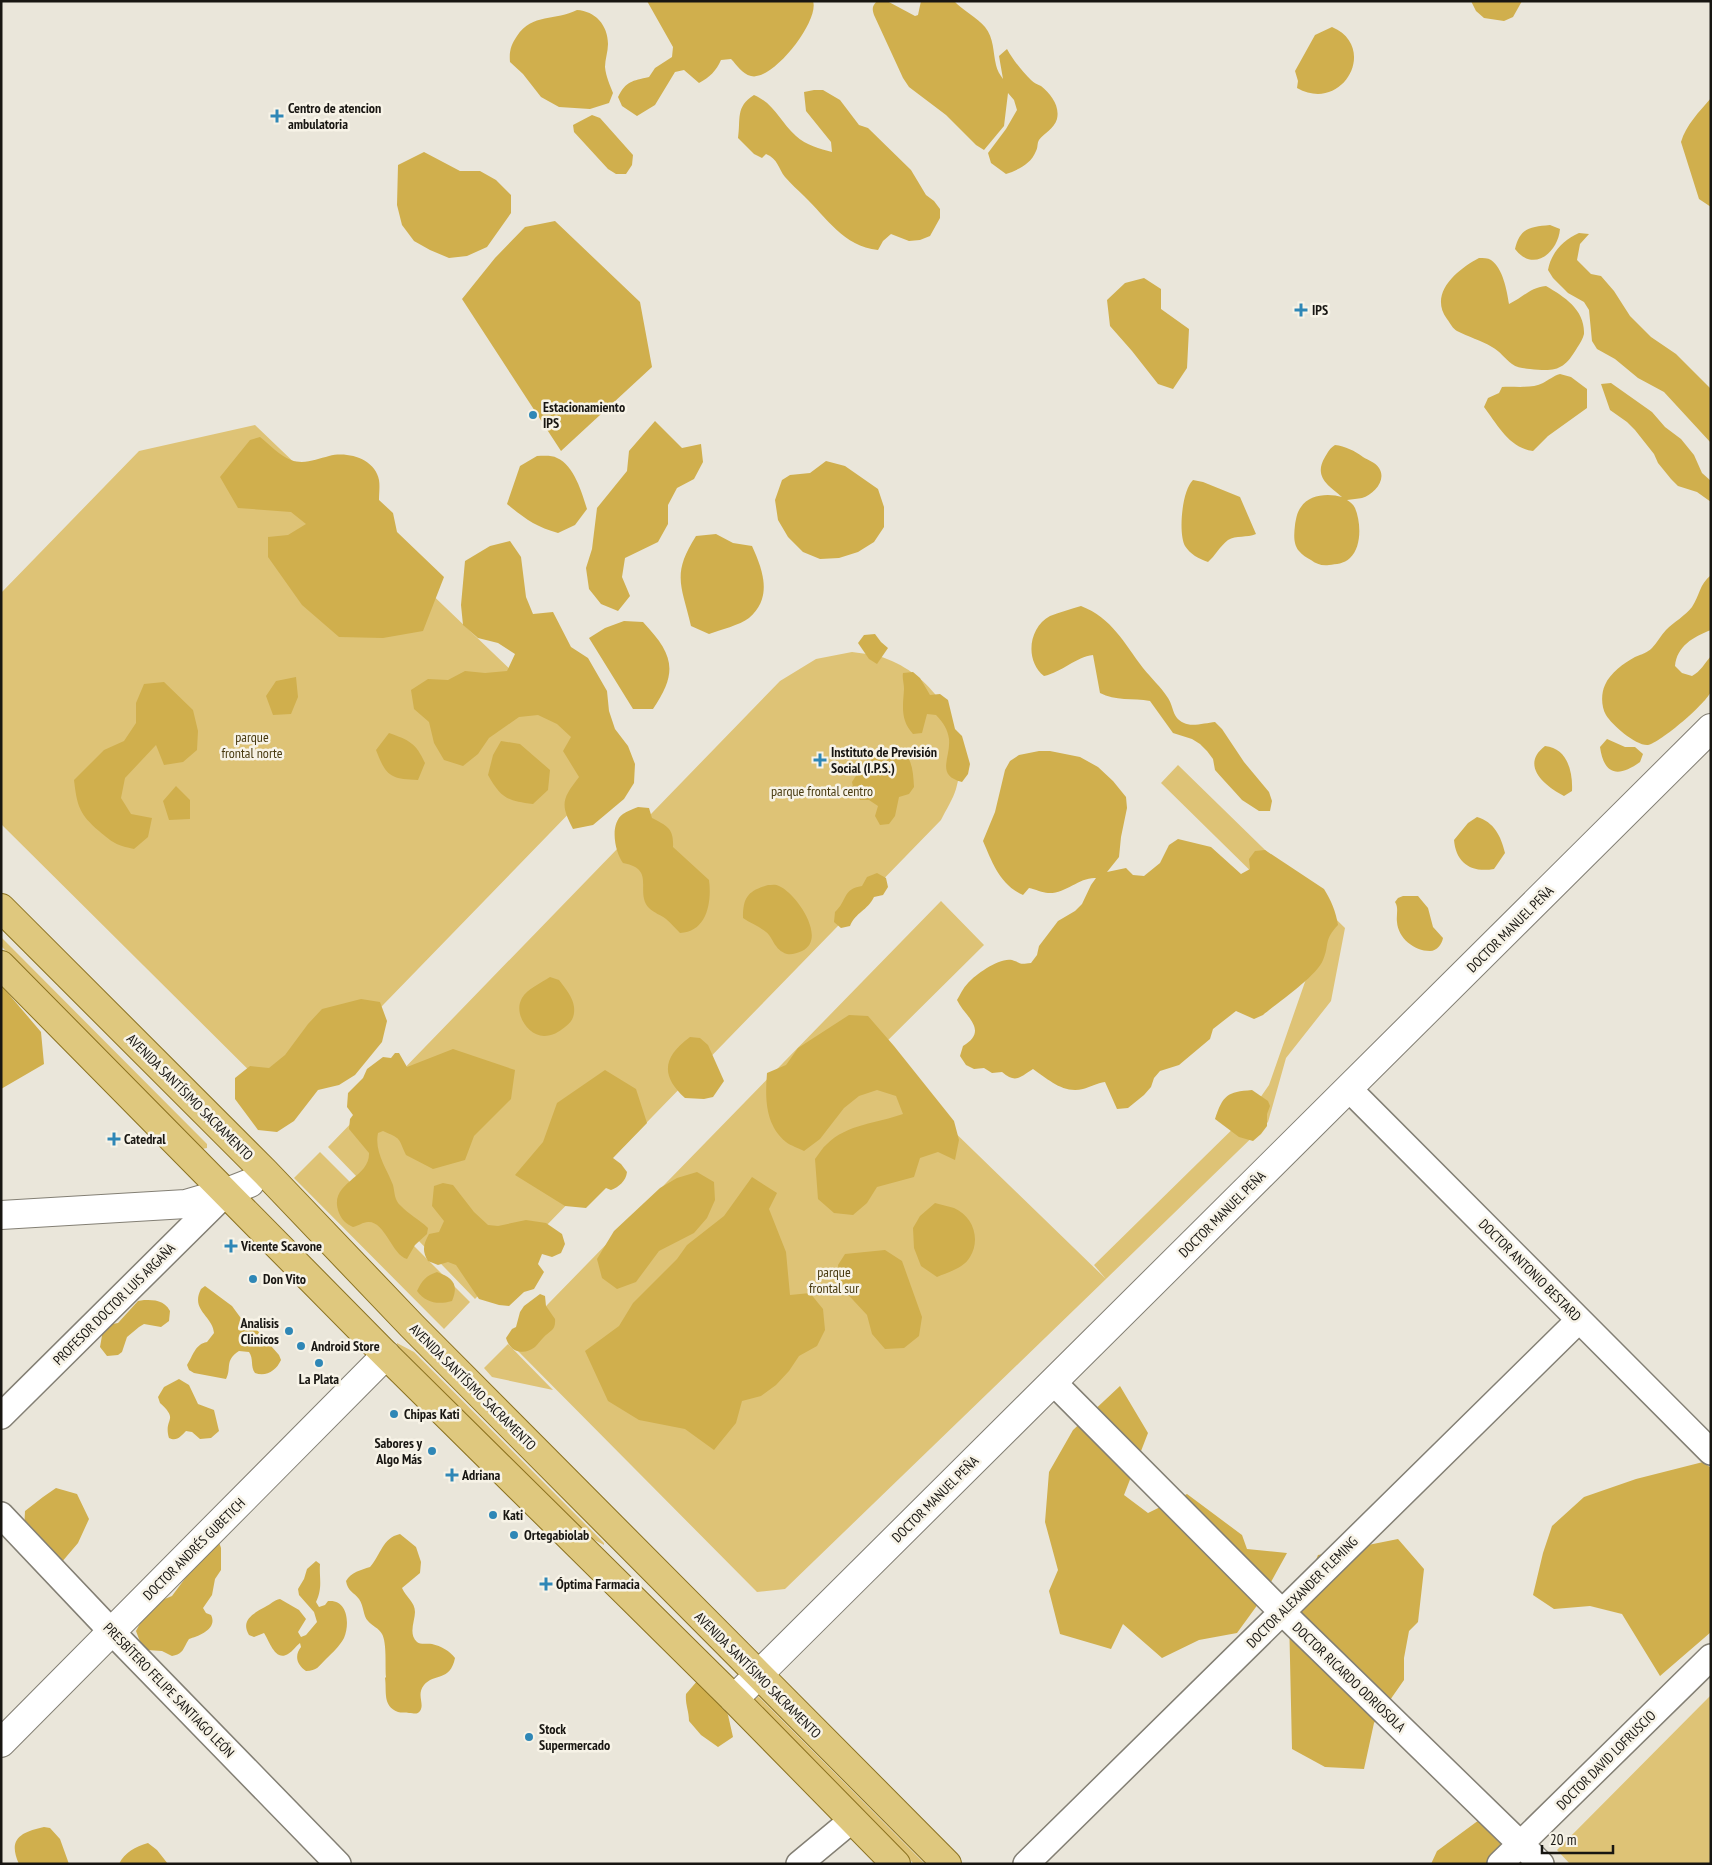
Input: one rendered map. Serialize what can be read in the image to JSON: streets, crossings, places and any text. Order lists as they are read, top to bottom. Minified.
{"streets":{"main road":["AVENIDA SANTÍSIMO SACRAMENTO"],"street":["DOCTOR MANUEL PEÑA","DOCTOR ANTONIO BESTARD","PROFESOR DOCTOR LUIS ARGAÑA","DOCTOR ANDRÉS GUBETICH","DOCTOR ALEXANDER FLEMING","DOCTOR RICARDO ODRIOSOLA","PRESBÍTERO FELIPE SANTIAGO LEÓN","DOCTOR DAVID LOFRUSCIO"]},"crossings":[["DOCTOR MANUEL PEÑA","AVENIDA SANTÍSIMO SACRAMENTO"],["DOCTOR MANUEL PEÑA","DOCTOR ANTONIO BESTARD"],["DOCTOR MANUEL PEÑA","DOCTOR RICARDO ODRIOSOLA"],["AVENIDA SANTÍSIMO SACRAMENTO","PROFESOR DOCTOR LUIS ARGAÑA"],["AVENIDA SANTÍSIMO SACRAMENTO","DOCTOR ANDRÉS GUBETICH"],["DOCTOR ANTONIO BESTARD","DOCTOR ALEXANDER FLEMING"],["DOCTOR ANDRÉS GUBETICH","PRESBÍTERO FELIPE SANTIAGO LEÓN"],["DOCTOR ALEXANDER FLEMING","DOCTOR RICARDO ODRIOSOLA"],["DOCTOR RICARDO ODRIOSOLA","DOCTOR DAVID LOFRUSCIO"]],"parks":["parque frontal norte","parque frontal centro","parque frontal sur"],"places":{"health":["Centro de atencion ambulatoria","IPS","Instituto de Previsión Social (I.P.S.)","Catedral","Vicente Scavone","Adriana","Óptima Farmacia"],"other":["Estacionamiento IPS","Don Vito","Analisis Clinicos","Android Store","La Plata","Chipas Kati","Sabores y Algo Más","Kati","Ortegabiolab","Stock Supermercado"]},"scale_bar":"20 m"}
